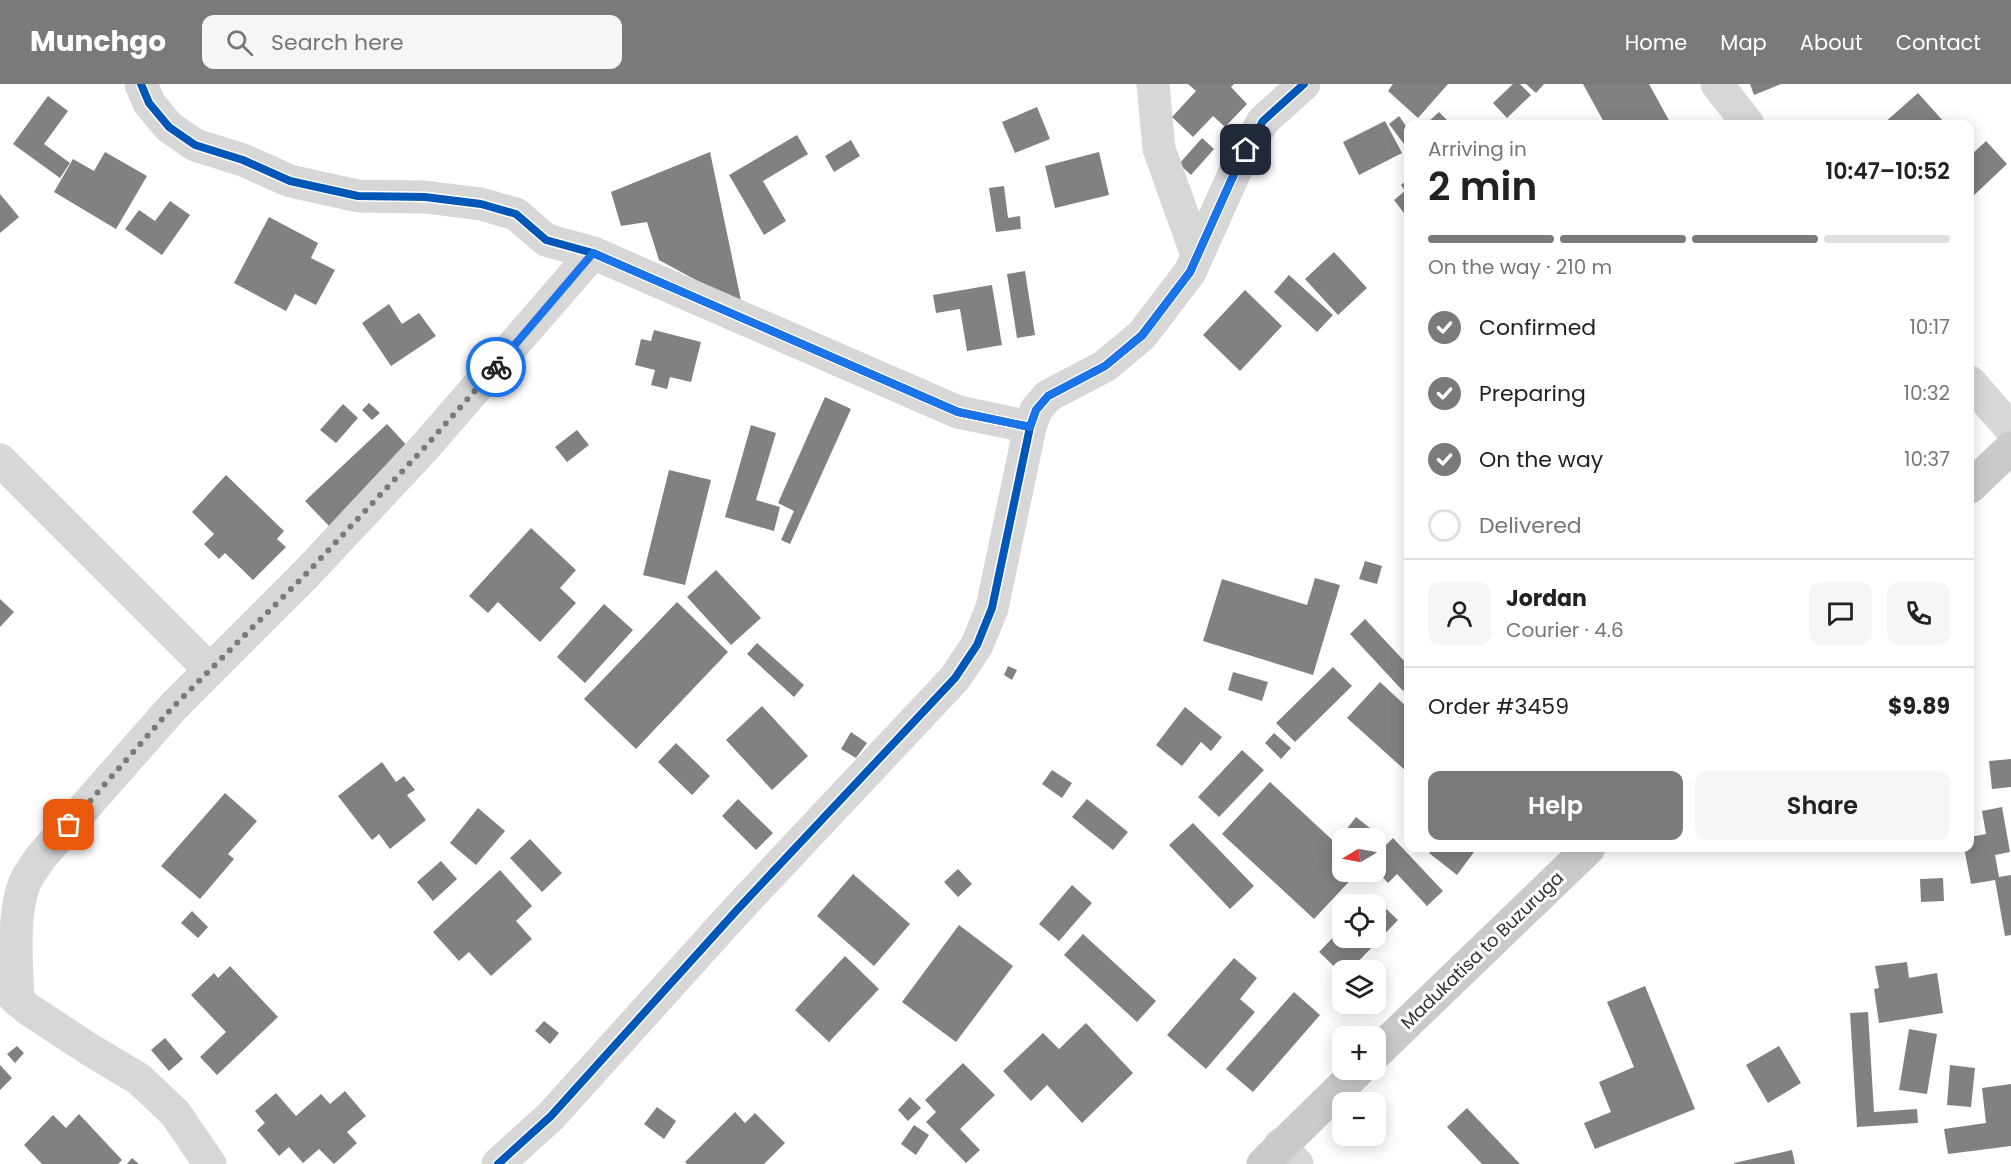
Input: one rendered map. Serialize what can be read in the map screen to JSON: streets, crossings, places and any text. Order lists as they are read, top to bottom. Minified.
{"streets":{"main road":["Madukatisa to Buzuruga"]},"north":"left","page":{"header":"Munchgo","search":"Search here","nav":["Home","Map","About","Contact"],"heading":["2 min","Arriving in","10:47–10:52"],"panel":["Jordan","Courier · 4.6","Order #3459","$9.89"],"bar":"On the way · 210 m","list":[["Confirmed","10:17"],["Preparing","10:32"],["On the way","10:37"],"Delivered"],"buttons":["Help","Share"],"map_buttons":["+","−"]}}
